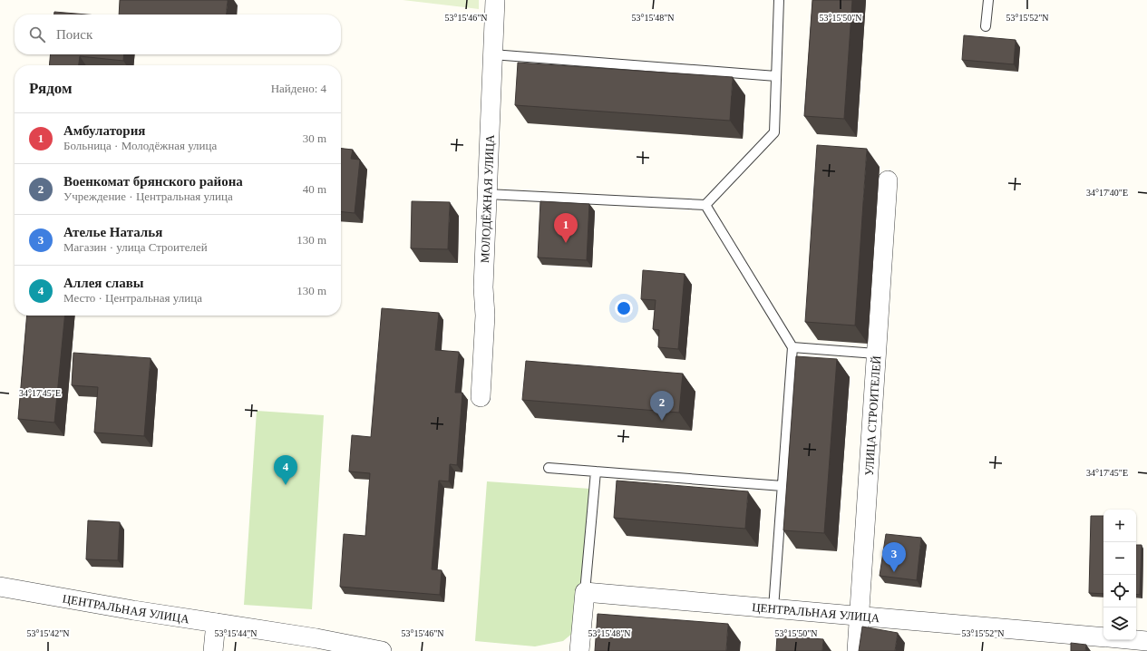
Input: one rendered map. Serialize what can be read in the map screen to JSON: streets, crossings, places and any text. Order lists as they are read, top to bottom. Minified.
{"streets":{"street":["МОЛОДЁЖНАЯ УЛИЦА","УЛИЦА СТРОИТЕЛЕЙ","ЦЕНТРАЛЬНАЯ УЛИЦА"]},"crossings":[["УЛИЦА СТРОИТЕЛЕЙ","ЦЕНТРАЛЬНАЯ УЛИЦА"]],"page":{"search":"Поиск","heading":["Рядом","Найдено: 4"],"list":[{"mark":"1","name":"Амбулатория","note":"Больница · Молодёжная улица","value":"30 m"},{"mark":"2","name":"Военкомат брянского района","note":"Учреждение · Центральная улица","value":"40 m"},{"mark":"3","name":"Ателье Наталья","note":"Магазин · улица Строителей","value":"130 m"},{"mark":"4","name":"Аллея славы","note":"Место · Центральная улица","value":"130 m"}],"pins":["1","2","4","3"],"map_buttons":["+","−"]},"coordinates":["53°15'46\"N","53°15'48\"N","53°15'50\"N","53°15'52\"N","34°17'40\"E","34°17'45\"E","53°15'42\"N","53°15'44\"N"]}
